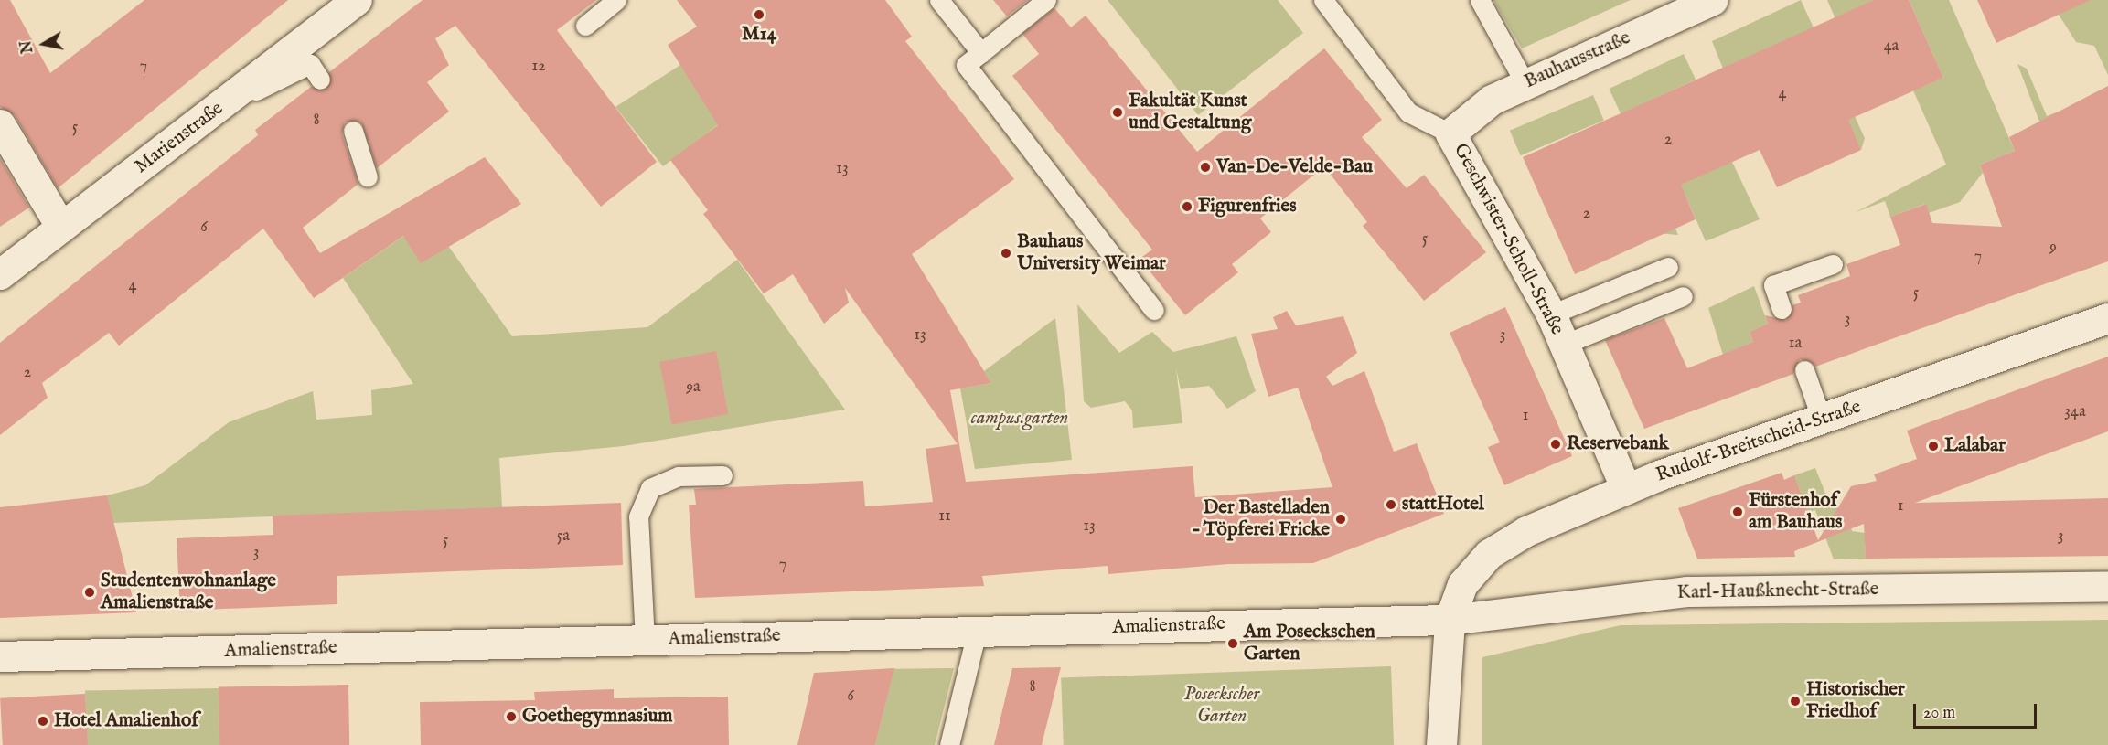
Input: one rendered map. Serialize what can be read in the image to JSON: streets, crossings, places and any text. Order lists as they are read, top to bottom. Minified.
{"streets":{"street":["Bauhausstraße","Marienstraße","Geschwister-Scholl-Straße","Rudolf-Breitscheid-Straße","Karl-Haußknecht-Straße","Amalienstraße"]},"crossings":[["Bauhausstraße","Geschwister-Scholl-Straße"],["Geschwister-Scholl-Straße","Rudolf-Breitscheid-Straße"],["Rudolf-Breitscheid-Straße","Karl-Haußknecht-Straße"],["Rudolf-Breitscheid-Straße","Amalienstraße"],["Karl-Haußknecht-Straße","Amalienstraße"]],"parks":["campus.garten","Poseckscher Garten"],"places":["M14","Fakultät Kunst und Gestaltung","Van-De-Velde-Bau","Figurenfries","Bauhaus University Weimar","Reservebank","Lalabar","stattHotel","Fürstenhof am Bauhaus","Der Bastelladen – Töpferei Fricke","Studentenwohnanlage Amalienstraße","Am Poseckschen Garten","Historischer Friedhof","Goethegymnasium","Hotel Amalienhof"],"house_numbers":["4a","7","12","4","8","5","2","13","2","6","5","9","7","4","5","3","13","3","1a","2","9a","34a","1","1","11","13","5a","3","5","3","7","8","6"],"scale_bar":"20 m","north":"left"}
